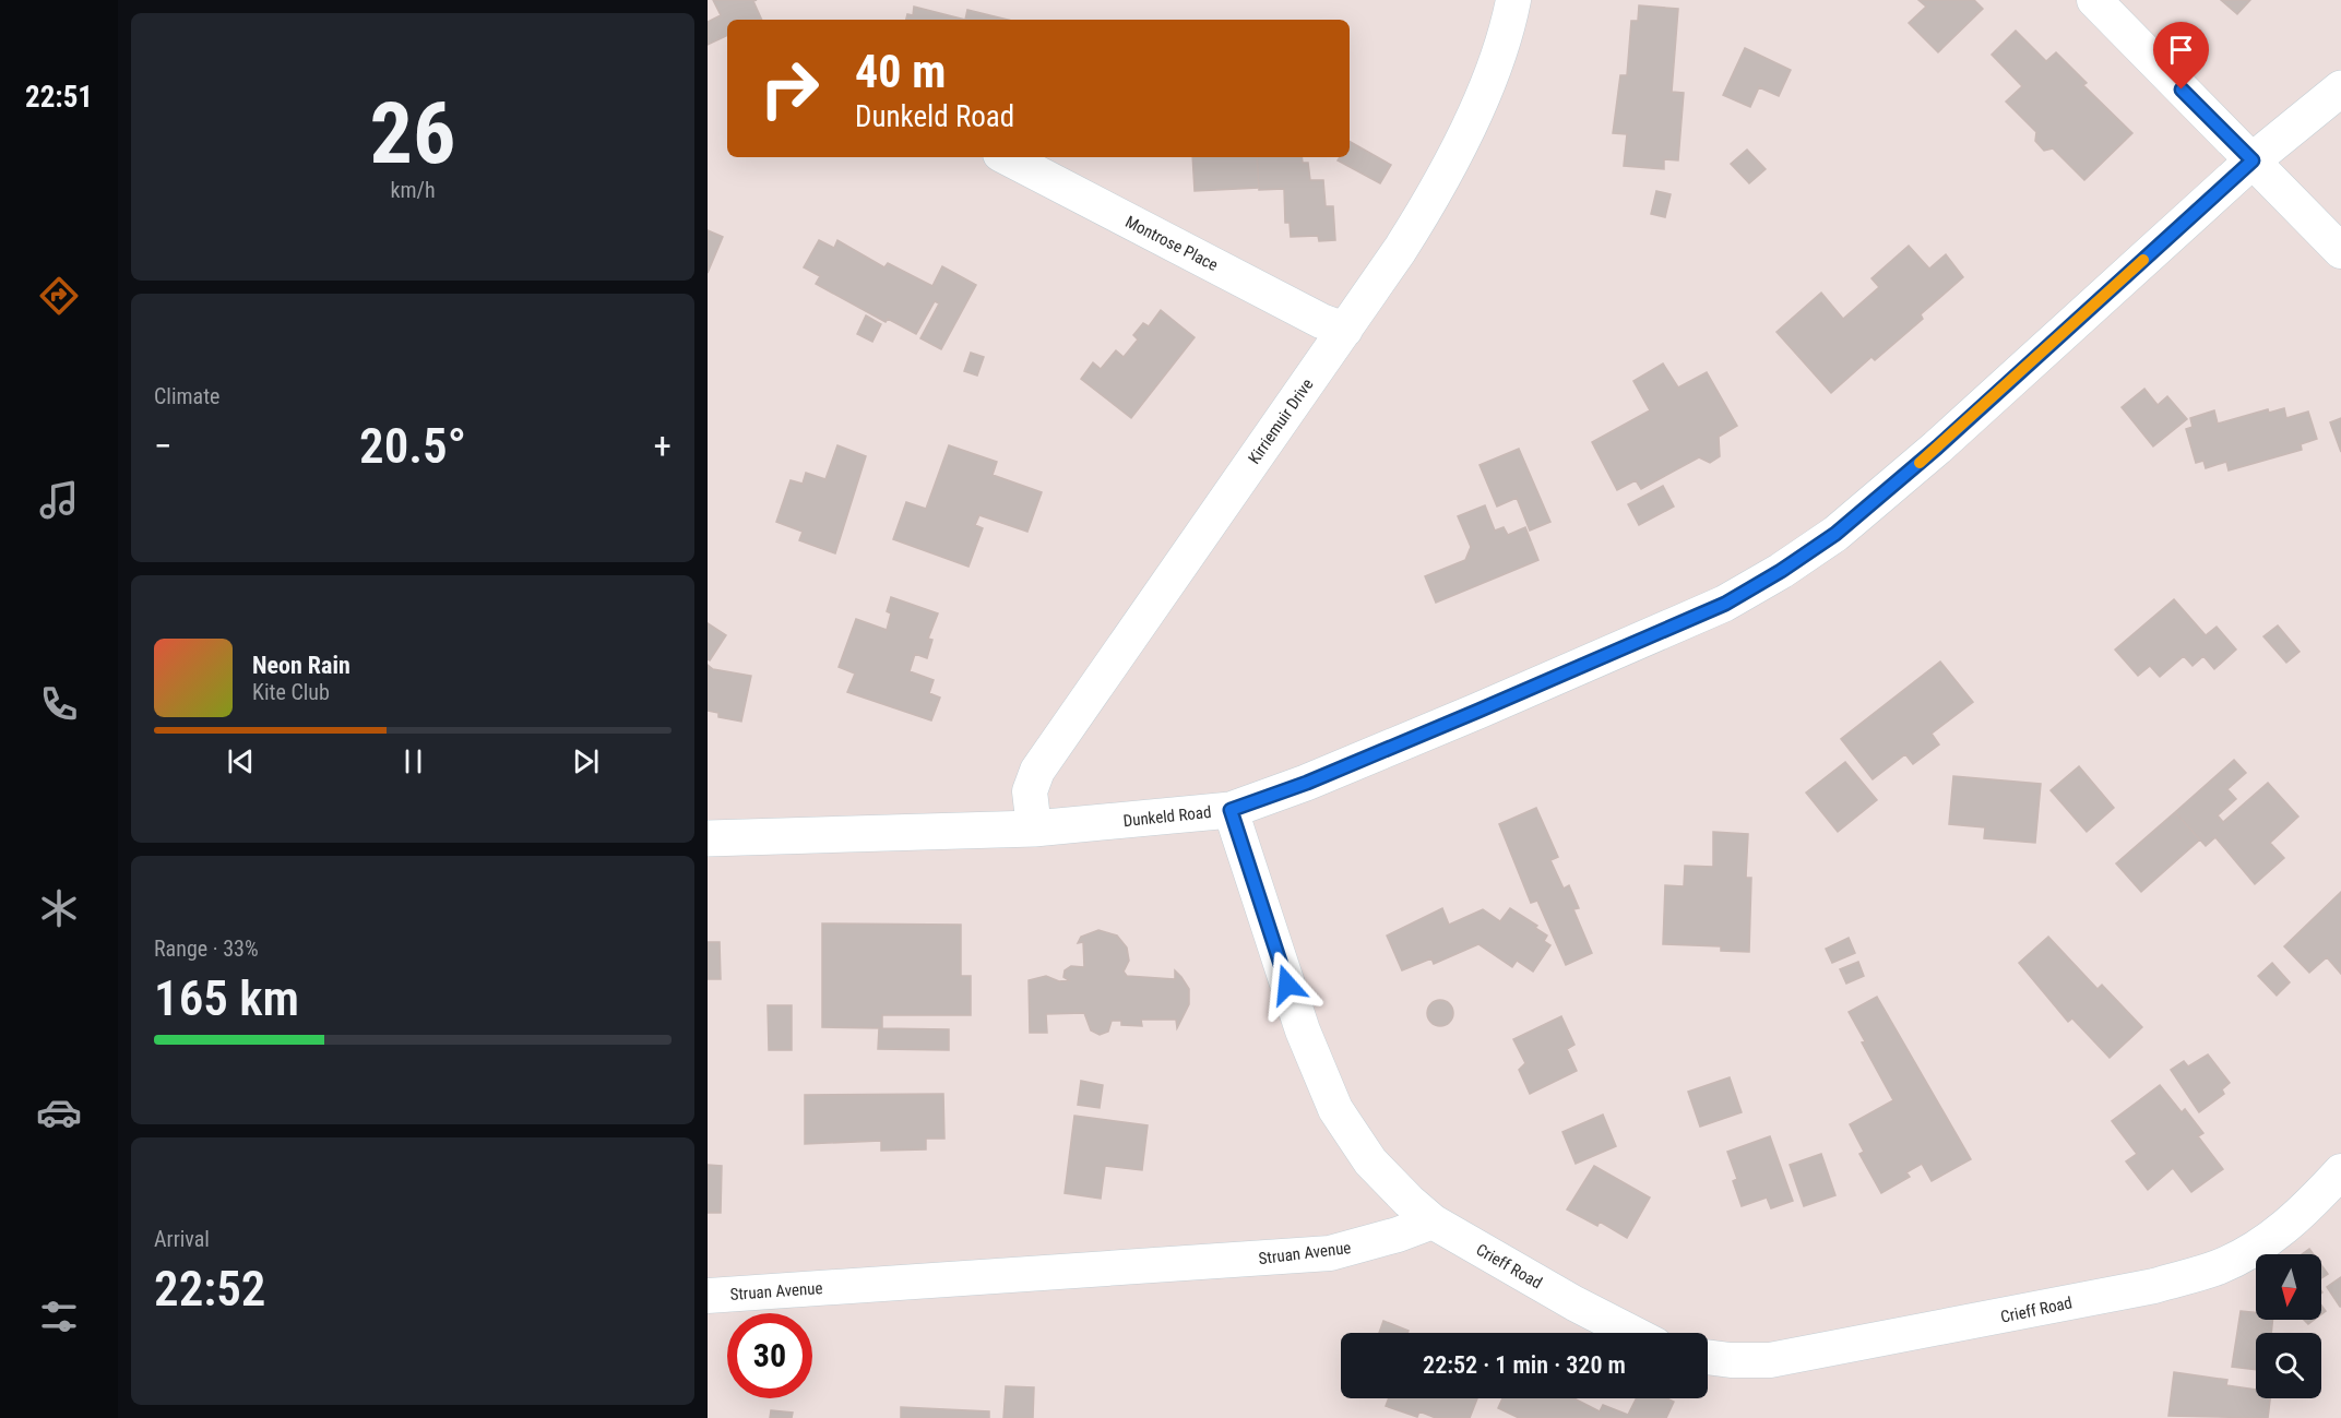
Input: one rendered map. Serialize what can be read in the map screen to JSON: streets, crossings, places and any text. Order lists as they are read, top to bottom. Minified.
{"streets":{"main road":["Dunkeld Road"],"street":["Montrose Place","Kirriemuir Drive","Struan Avenue","Crieff Road"]},"crossings":[["Montrose Place","Kirriemuir Drive"],["Kirriemuir Drive","Dunkeld Road"],["Struan Avenue","Crieff Road"]],"north":"bottom","page":{"tabs":"22:51","tile":[["26","km/h"],"Climate",["Range · 33%","165 km"],["Arrival","22:52"]],"turn":["40 m","Dunkeld Road"],"heat":["−","20.5°","+"],"song":["Neon Rain","Kite Club"],"limit":"30","trip":"22:52 · 1 min · 320 m"}}
